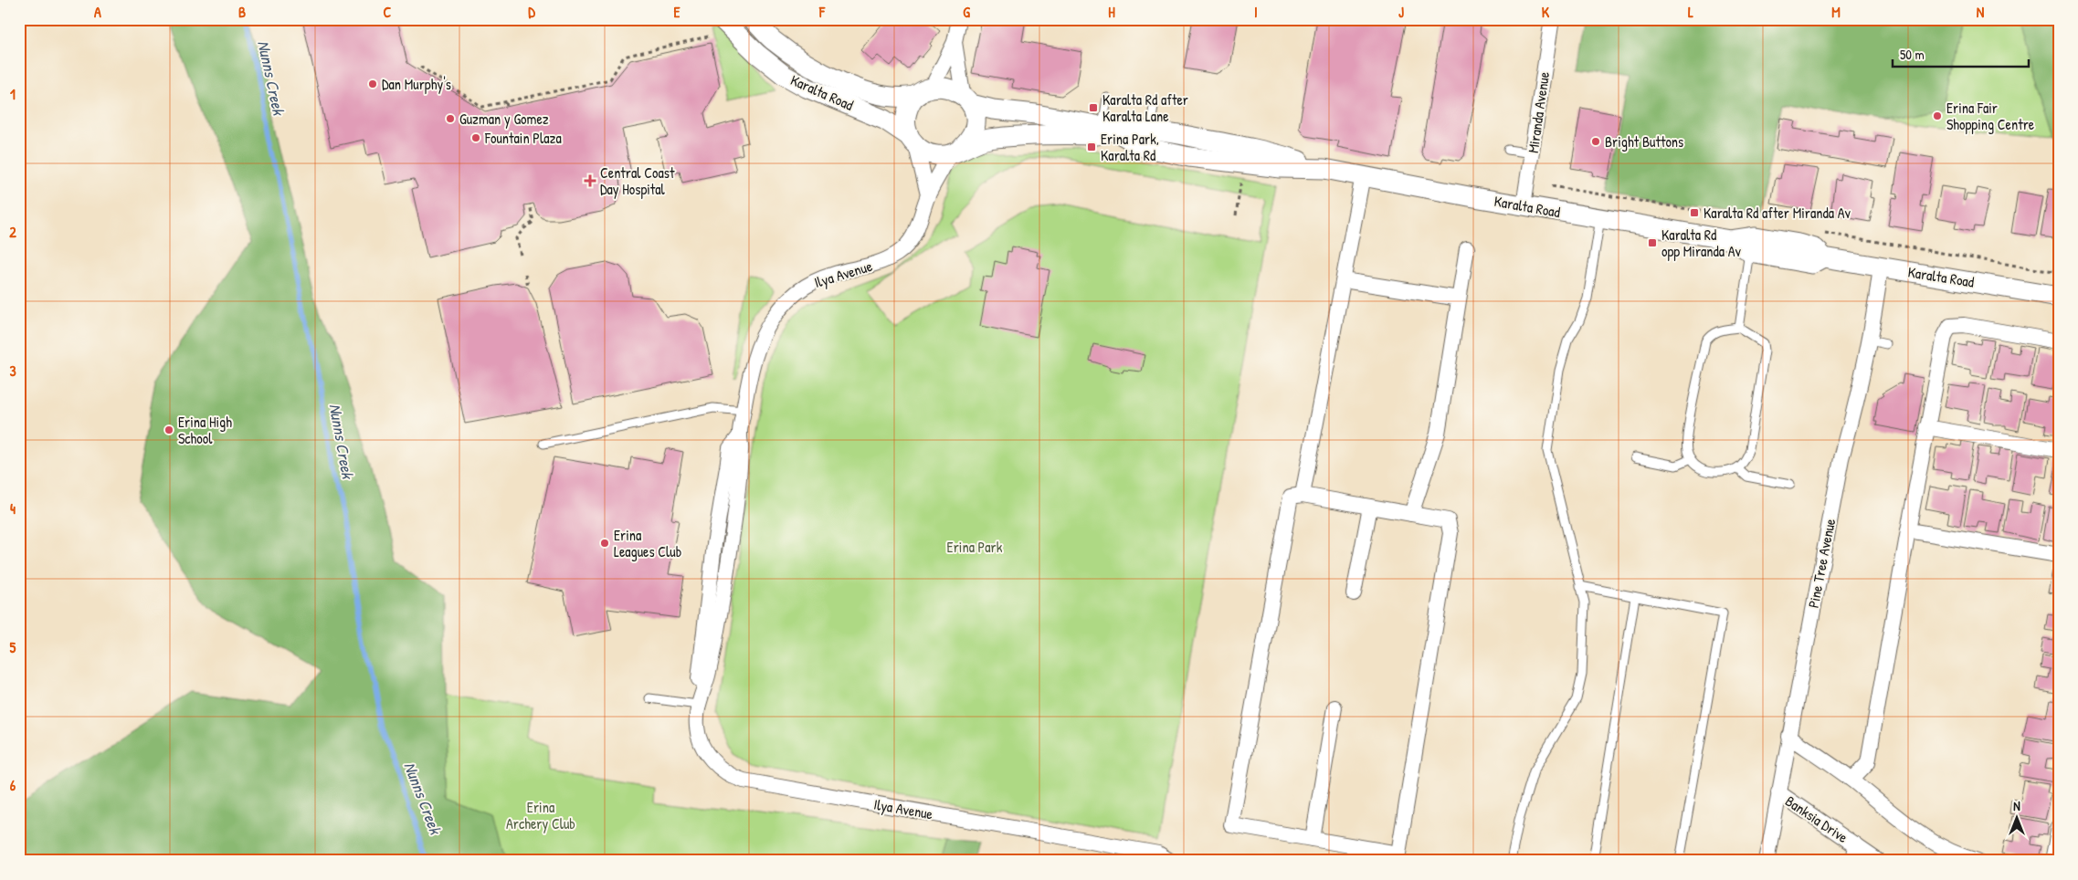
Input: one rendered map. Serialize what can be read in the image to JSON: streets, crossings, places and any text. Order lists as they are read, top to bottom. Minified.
{"streets":{"street":["Karalta Road","Miranda Avenue","Ilya Avenue","Pine Tree Avenue","Banksia Drive"]},"crossings":[["Karalta Road","Miranda Avenue"],["Karalta Road","Ilya Avenue"],["Karalta Road","Pine Tree Avenue"],["Pine Tree Avenue","Banksia Drive"]],"water":["Nunns Creek"],"parks":["Erina Park","Erina Archery Club"],"places":{"other":["Dan Murphy's","Erina Fair Shopping Centre","Guzman y Gomez","Fountain Plaza","Bright Buttons","Erina High School","Erina Leagues Club"],"transit":["Karalta Rd after Karalta Lane","Erina Park, Karalta Rd","Karalta Rd after Miranda Av","Karalta Rd opp Miranda Av"],"health":["Central Coast Day Hospital"]},"scale_bar":"50 m","north":"top","grid":{"columns":["A","B","C","D","E","F","G","H","I","J","K","L","M","N"],"rows":["1","2","3","4","5","6"]}}
